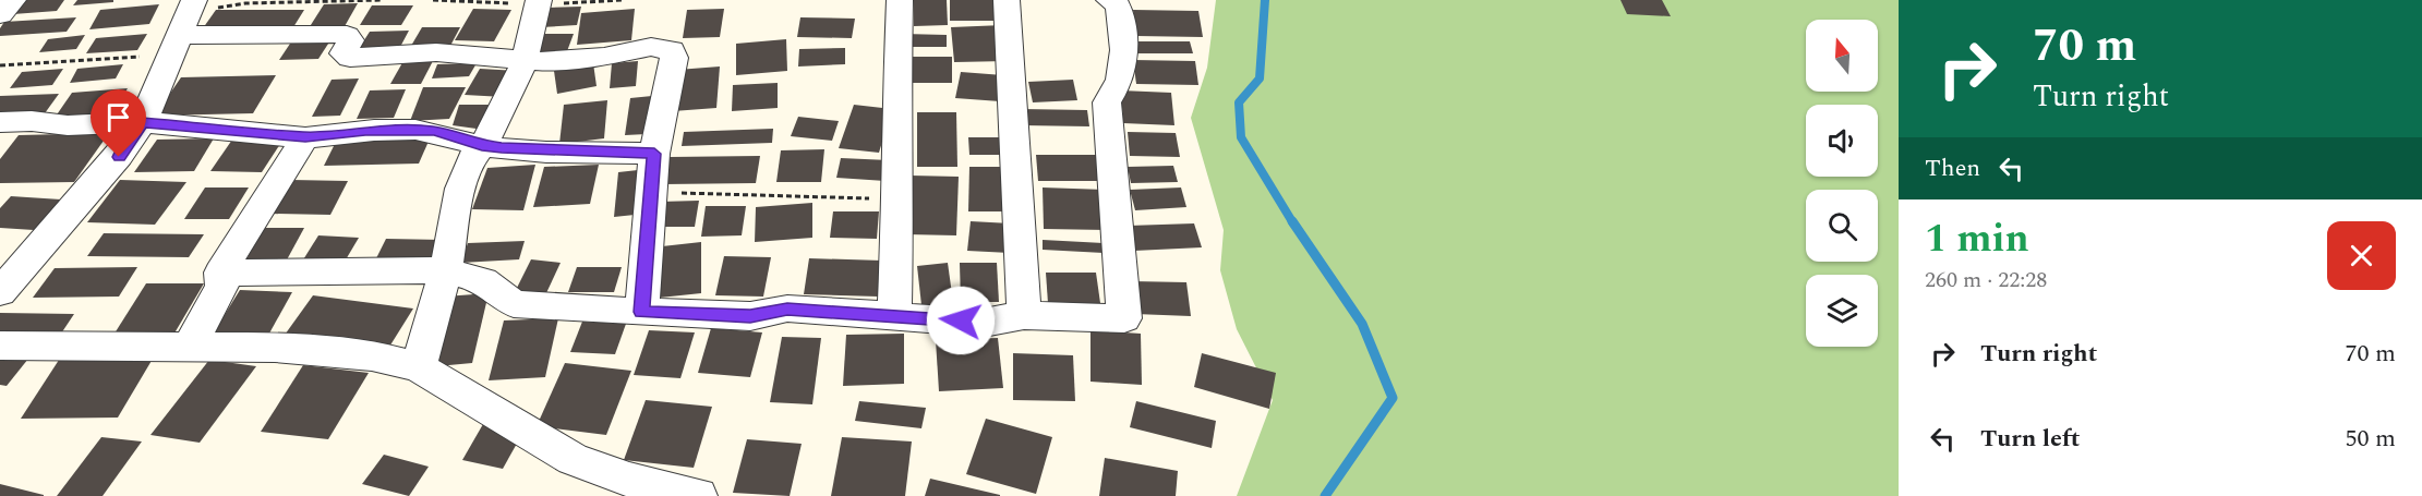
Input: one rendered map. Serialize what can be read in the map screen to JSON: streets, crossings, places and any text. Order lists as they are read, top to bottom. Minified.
{"north":"top","page":{"turn":["70 m","Turn right"],"then":"Then","heading":["1 min","260 m · 22:28"],"list":[{"name":"Turn right","value":"70 m"},{"name":"Turn left","value":"50 m"}]}}
